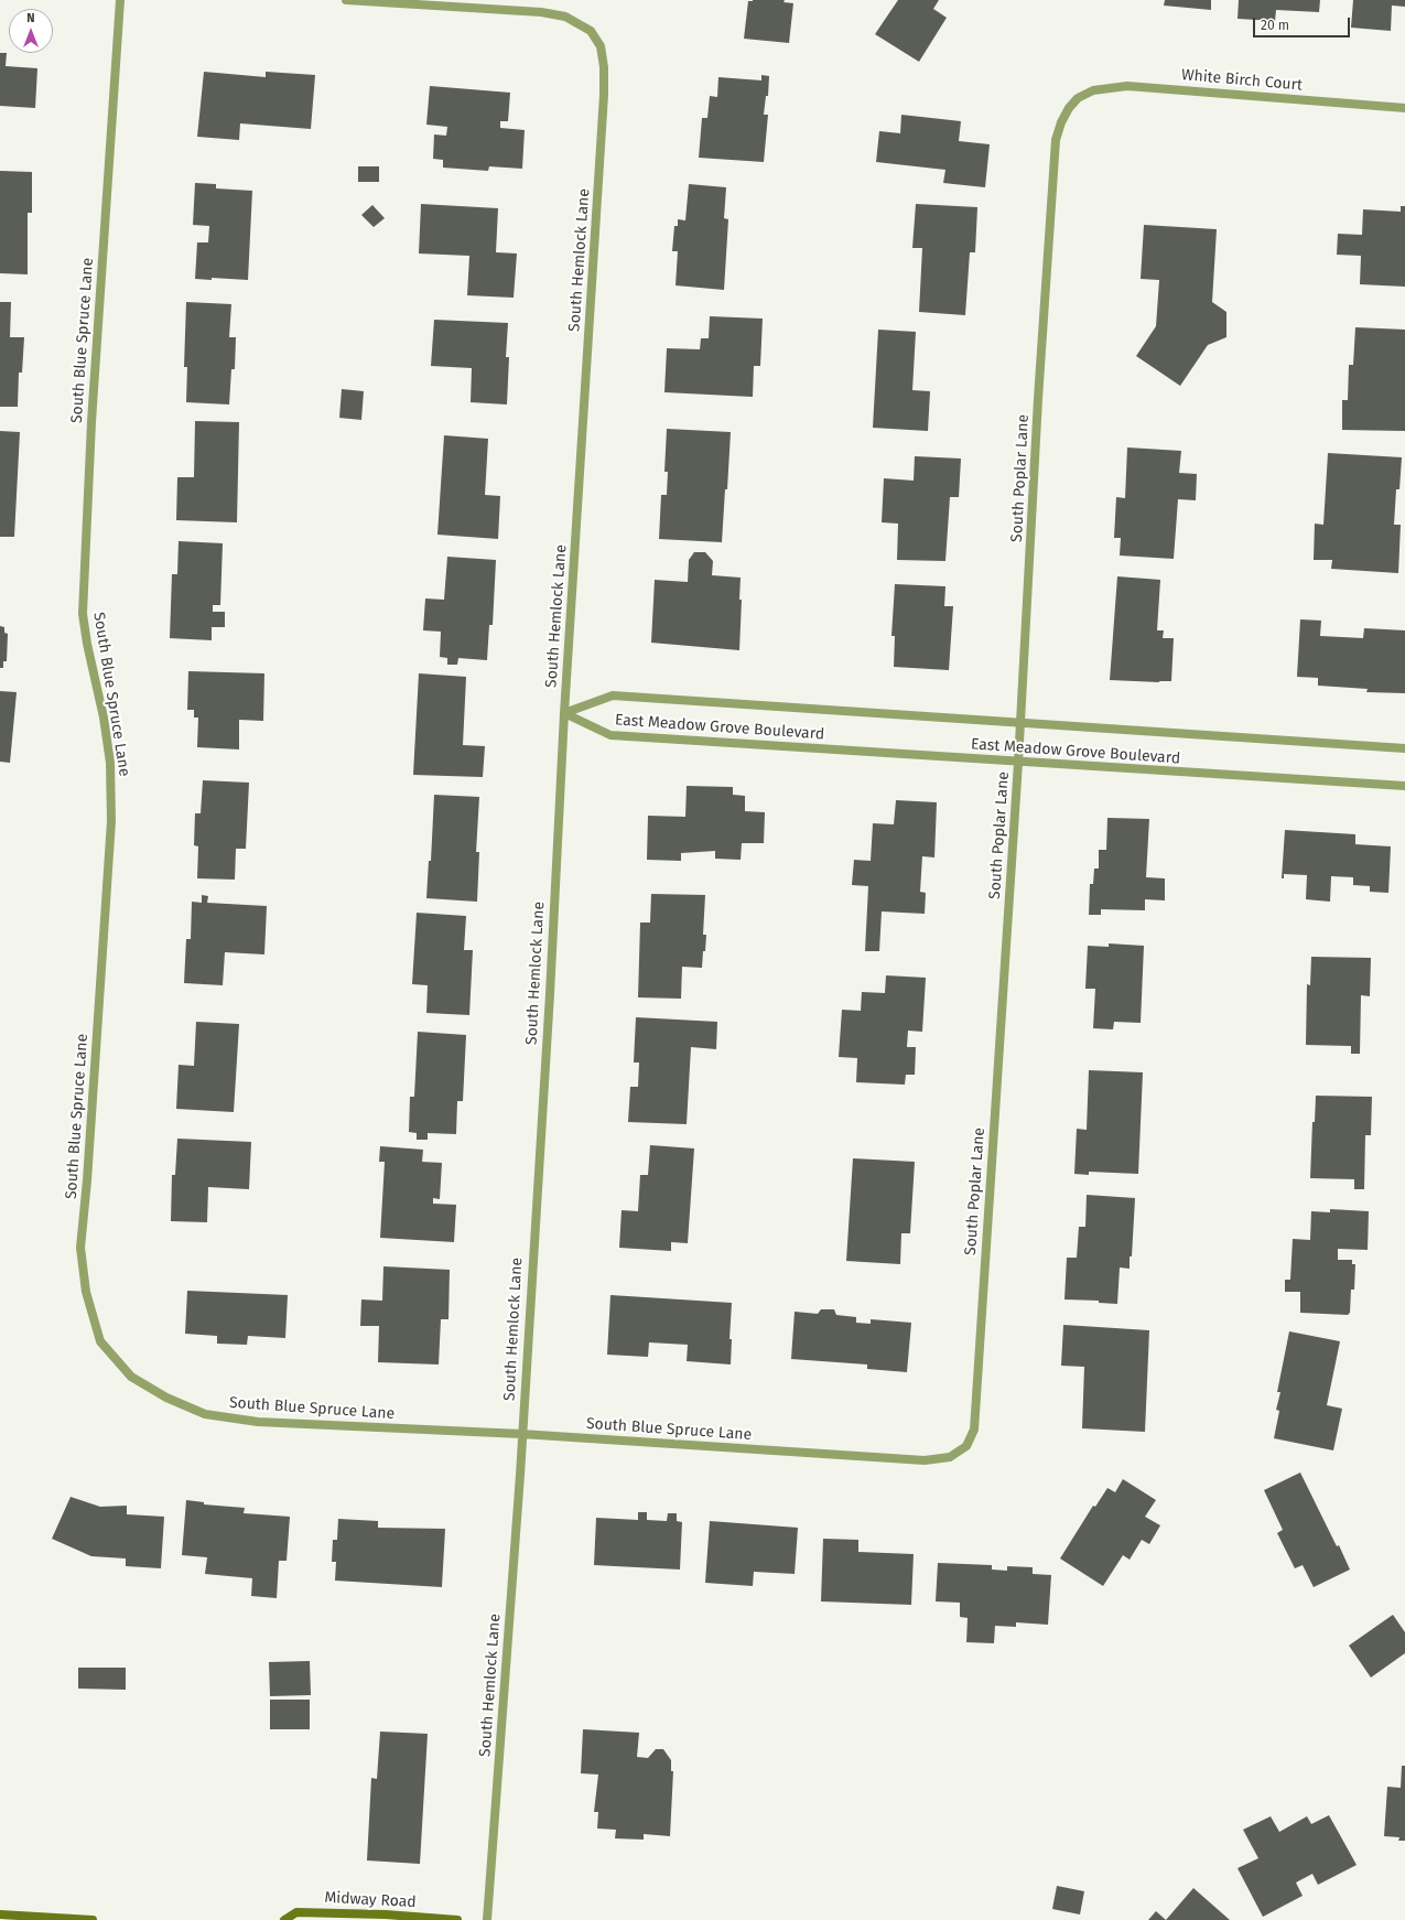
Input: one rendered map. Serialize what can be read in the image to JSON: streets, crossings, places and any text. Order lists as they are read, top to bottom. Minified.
{"streets":{"main road":["Midway Road"],"street":["White Birch Court","South Hemlock Lane","South Blue Spruce Lane","South Poplar Lane","East Meadow Grove Boulevard"]},"crossings":[["White Birch Court","South Poplar Lane"],["South Hemlock Lane","South Blue Spruce Lane"],["South Hemlock Lane","East Meadow Grove Boulevard"],["South Blue Spruce Lane","South Poplar Lane"],["South Poplar Lane","East Meadow Grove Boulevard"]],"scale_bar":"20 m","north":"top"}
